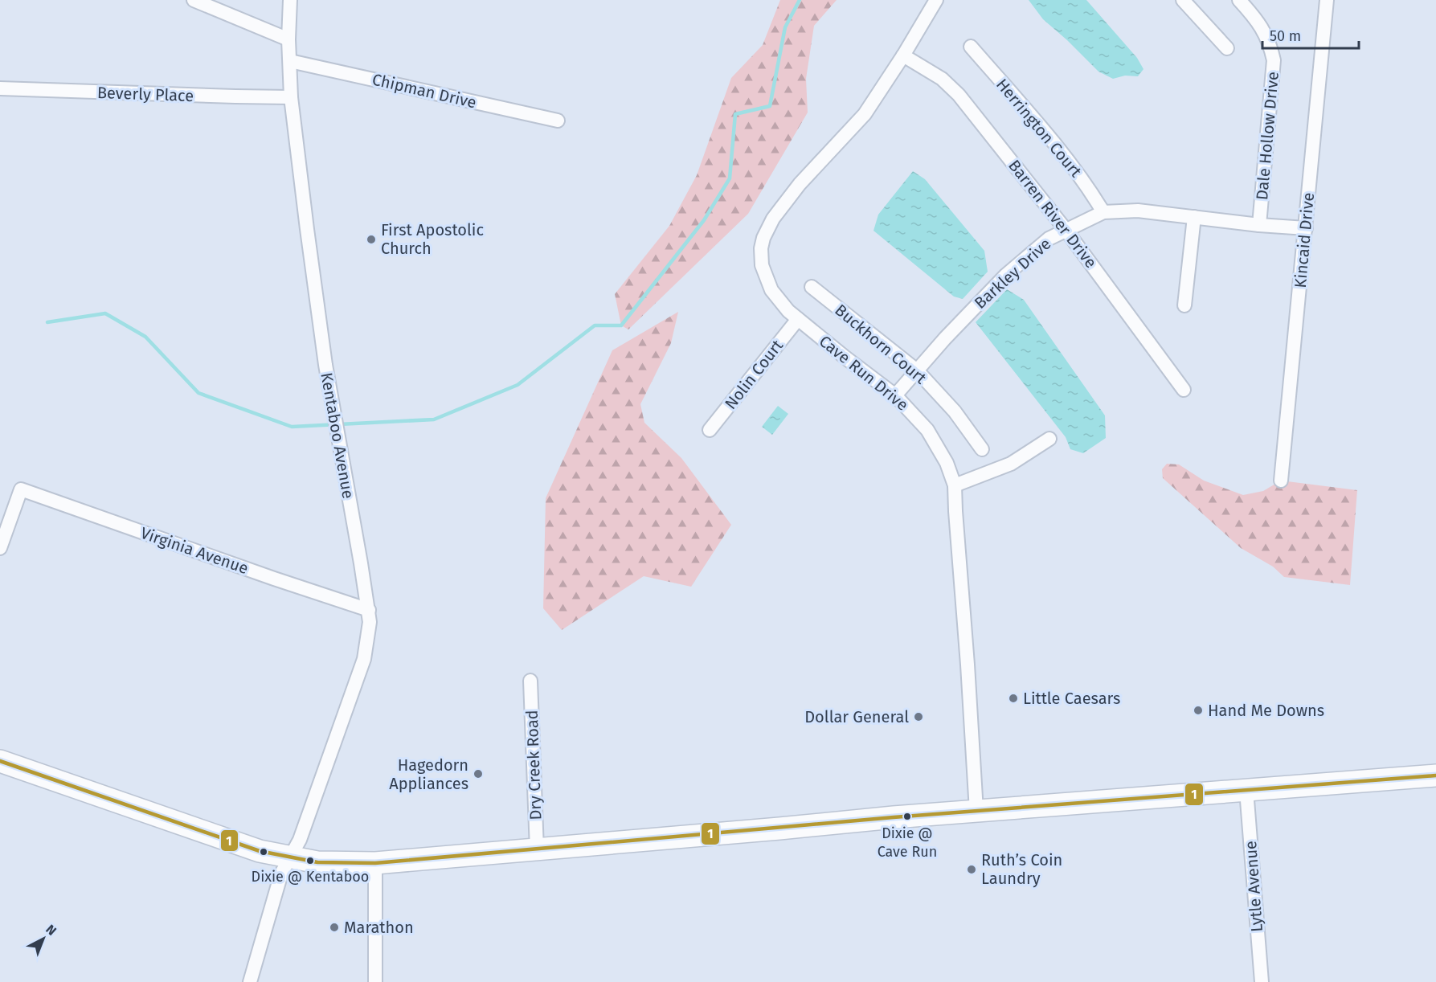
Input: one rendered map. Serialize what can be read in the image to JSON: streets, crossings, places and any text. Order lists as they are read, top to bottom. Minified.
{"streets":{"street":["Chipman Drive","Beverly Place","Herrington Court","Dale Hollow Drive","Barren River Drive","Kincaid Drive","Barkley Drive","Buckhorn Court","Cave Run Drive","Nolin Court","Kentaboo Avenue","Virginia Avenue","Dry Creek Road","Lytle Avenue"]},"crossings":[["Chipman Drive","Kentaboo Avenue"],["Beverly Place","Kentaboo Avenue"],["Herrington Court","Barkley Drive"],["Dale Hollow Drive","Barkley Drive"],["Barren River Drive","Barkley Drive"],["Barren River Drive","Cave Run Drive"],["Kincaid Drive","Barkley Drive"],["Barkley Drive","Buckhorn Court"],["Barkley Drive","Cave Run Drive"],["Cave Run Drive","Nolin Court"],["Kentaboo Avenue","Virginia Avenue"]],"places":["First Apostolic Church","Little Caesars","Hand Me Downs","Dollar General","Hagedorn Appliances","Dixie @ Cave Run","Dixie @ Kentaboo","Ruth’s Coin Laundry","Marathon"],"lines":["transit line 1"],"scale_bar":"50 m","north":"top right"}
